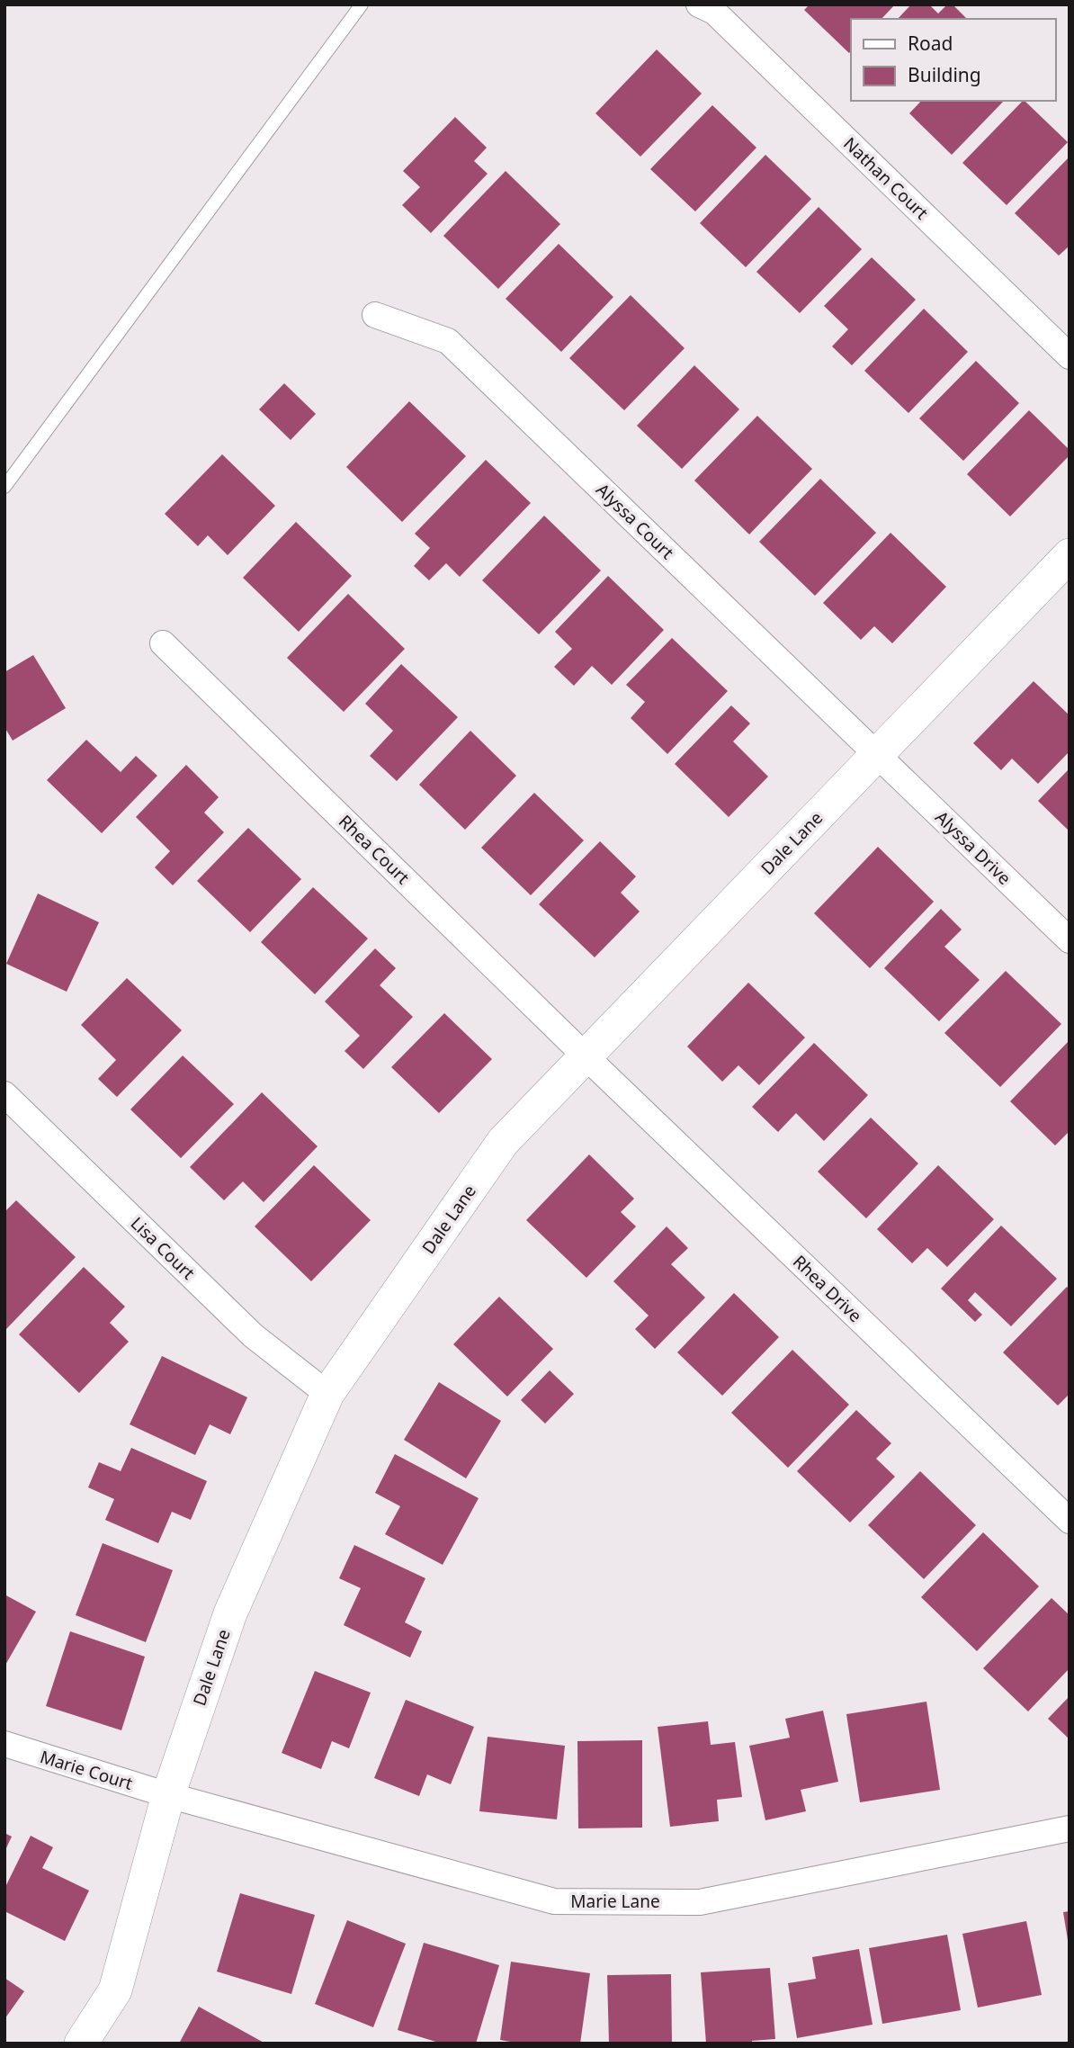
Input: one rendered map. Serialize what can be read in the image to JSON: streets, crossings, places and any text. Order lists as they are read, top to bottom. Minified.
{"streets":{"street":["Nathan Court","Alyssa Court","Dale Lane","Alyssa Drive","Rhea Court","Lisa Court","Rhea Drive","Marie Court","Marie Lane"]},"crossings":[["Alyssa Court","Dale Lane"],["Alyssa Court","Alyssa Drive"],["Dale Lane","Alyssa Drive"],["Dale Lane","Rhea Court"],["Dale Lane","Lisa Court"],["Dale Lane","Rhea Drive"],["Dale Lane","Marie Court"],["Dale Lane","Marie Lane"],["Rhea Court","Rhea Drive"],["Marie Court","Marie Lane"]],"legend":["Road","Building"]}
